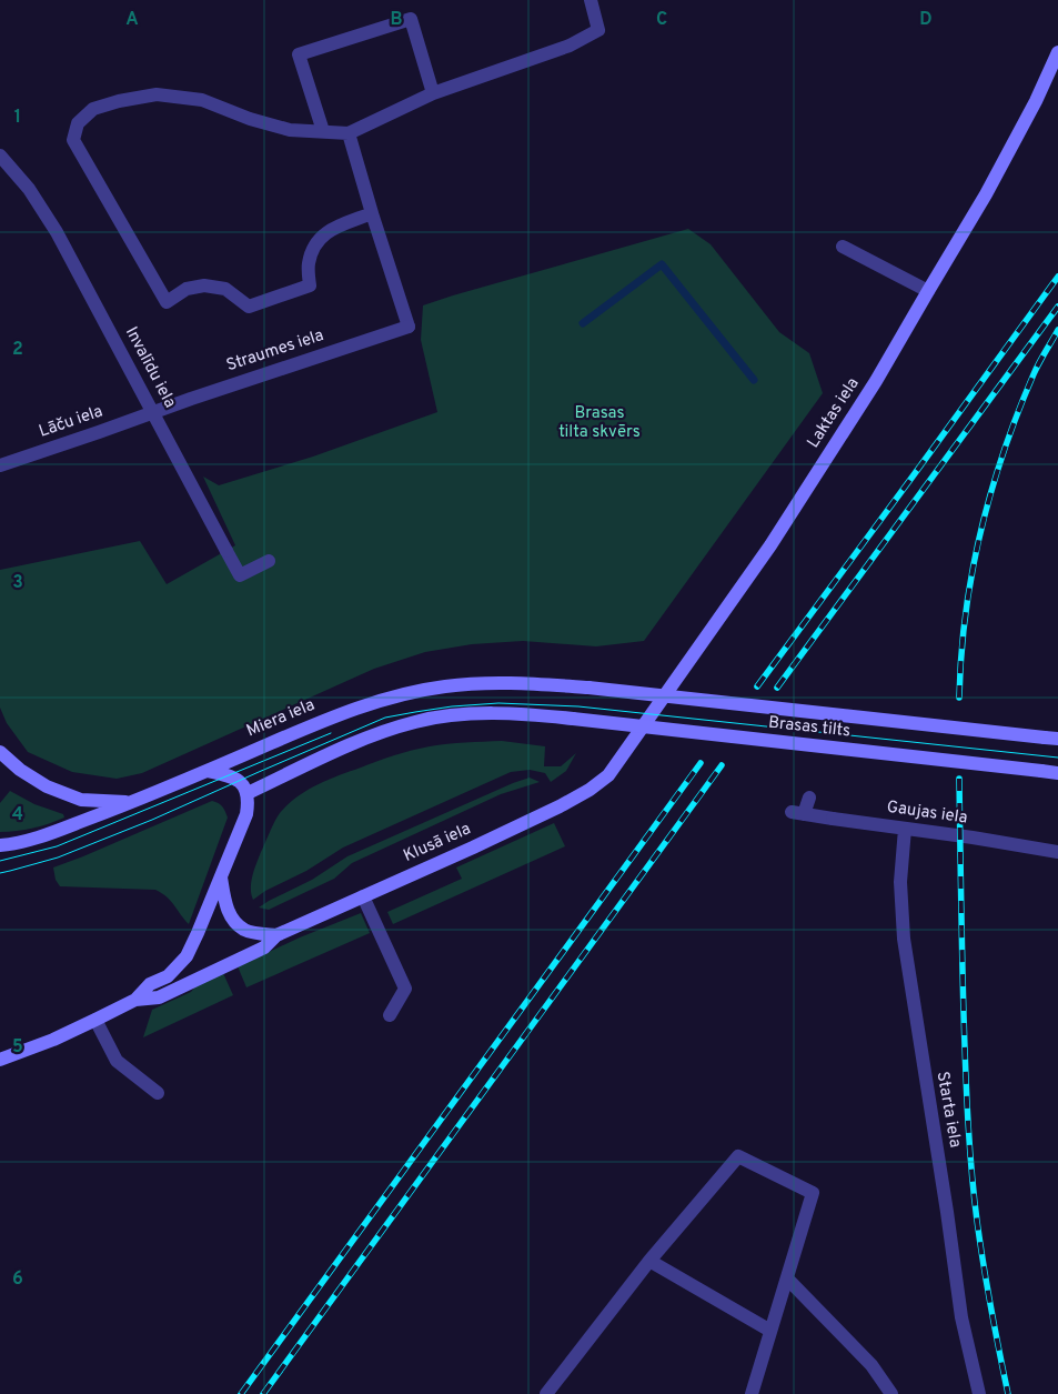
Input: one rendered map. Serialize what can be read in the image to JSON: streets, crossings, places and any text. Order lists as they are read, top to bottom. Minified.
{"streets":{"street":["Straumes iela","Invalīdu iela","Laktas iela","Lāču iela","Miera iela","Brasas tilts","Gaujas iela","Klusā iela","Starta iela"]},"crossings":[["Straumes iela","Invalīdu iela"],["Straumes iela","Lāču iela"],["Invalīdu iela","Lāču iela"],["Laktas iela","Klusā iela"],["Miera iela","Brasas tilts"],["Brasas tilts","Klusā iela"],["Gaujas iela","Starta iela"]],"parks":["Brasas tilta skvērs"],"grid":{"columns":["A","B","C","D"],"rows":["1","2","3","4","5","6"]}}
